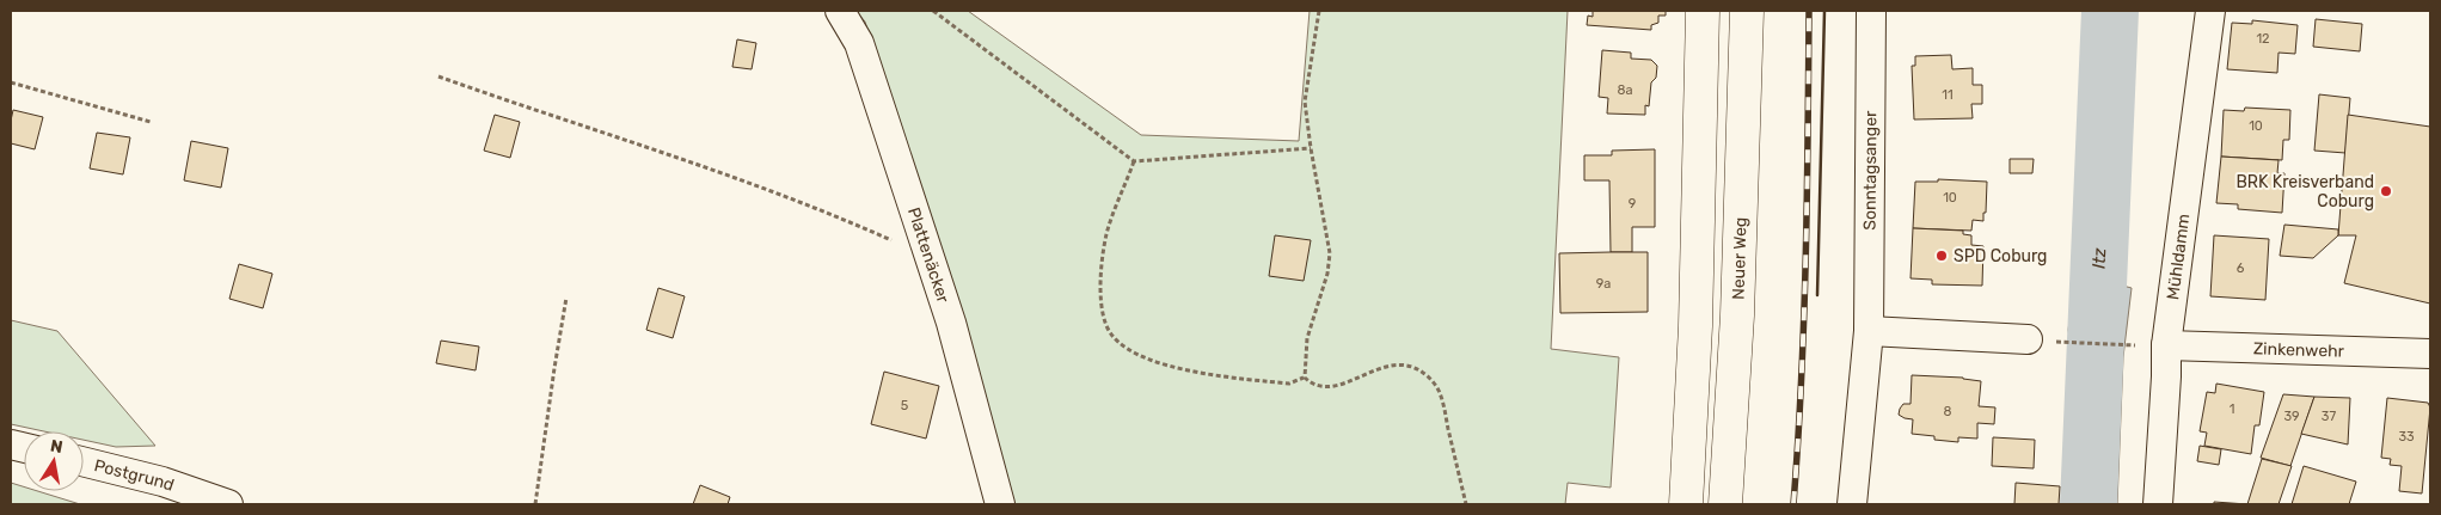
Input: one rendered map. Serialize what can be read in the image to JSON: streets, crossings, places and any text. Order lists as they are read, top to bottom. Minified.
{"streets":{"highway":["Neuer Weg"],"street":["Sonntagsanger","Plattenäcker","Mühldamm","Zinkenwehr","Postgrund"]},"crossings":[["Mühldamm","Zinkenwehr"]],"water":["Itz"],"places":["BRK Kreisverband Coburg","SPD Coburg"],"house_numbers":["12","8a","11","10","10","9","6","9a","5","1","8","39","37","33"],"north":"top"}
